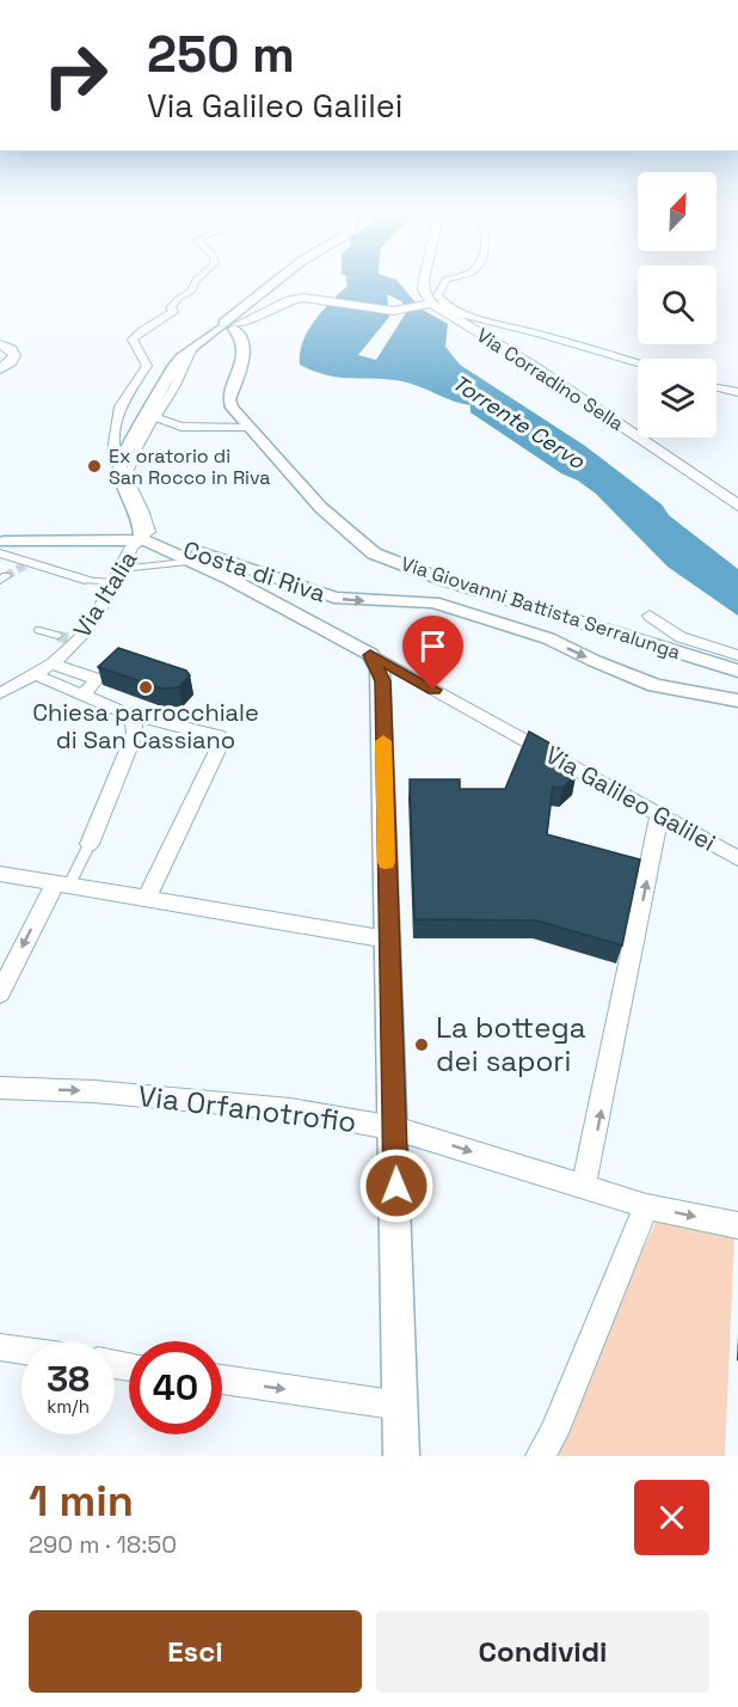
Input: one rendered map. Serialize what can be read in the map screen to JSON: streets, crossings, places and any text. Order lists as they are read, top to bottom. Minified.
{"streets":{"main road":["Via Corradino Sella"],"street":["Costa di Riva","Via Italia","Via Giovanni Battista Serralunga","Via Galileo Galilei","Via Orfanotrofio"]},"crossings":[["Costa di Riva","Via Italia"],["Costa di Riva","Via Galileo Galilei"],["Via Italia","Via Galileo Galilei"]],"one_way":["Via Orfanotrofio"],"water":["Torrente Cervo"],"places":["Ex oratorio di San Rocco in Riva","Chiesa parrocchiale di San Cassiano","La bottega dei sapori"],"north":"top right","page":{"turn":["250 m","Via Galileo Galilei"],"speed":"38 km/h","limit":"40","heading":["1 min","290 m · 18:50"],"buttons":["Esci","Condividi"]}}
